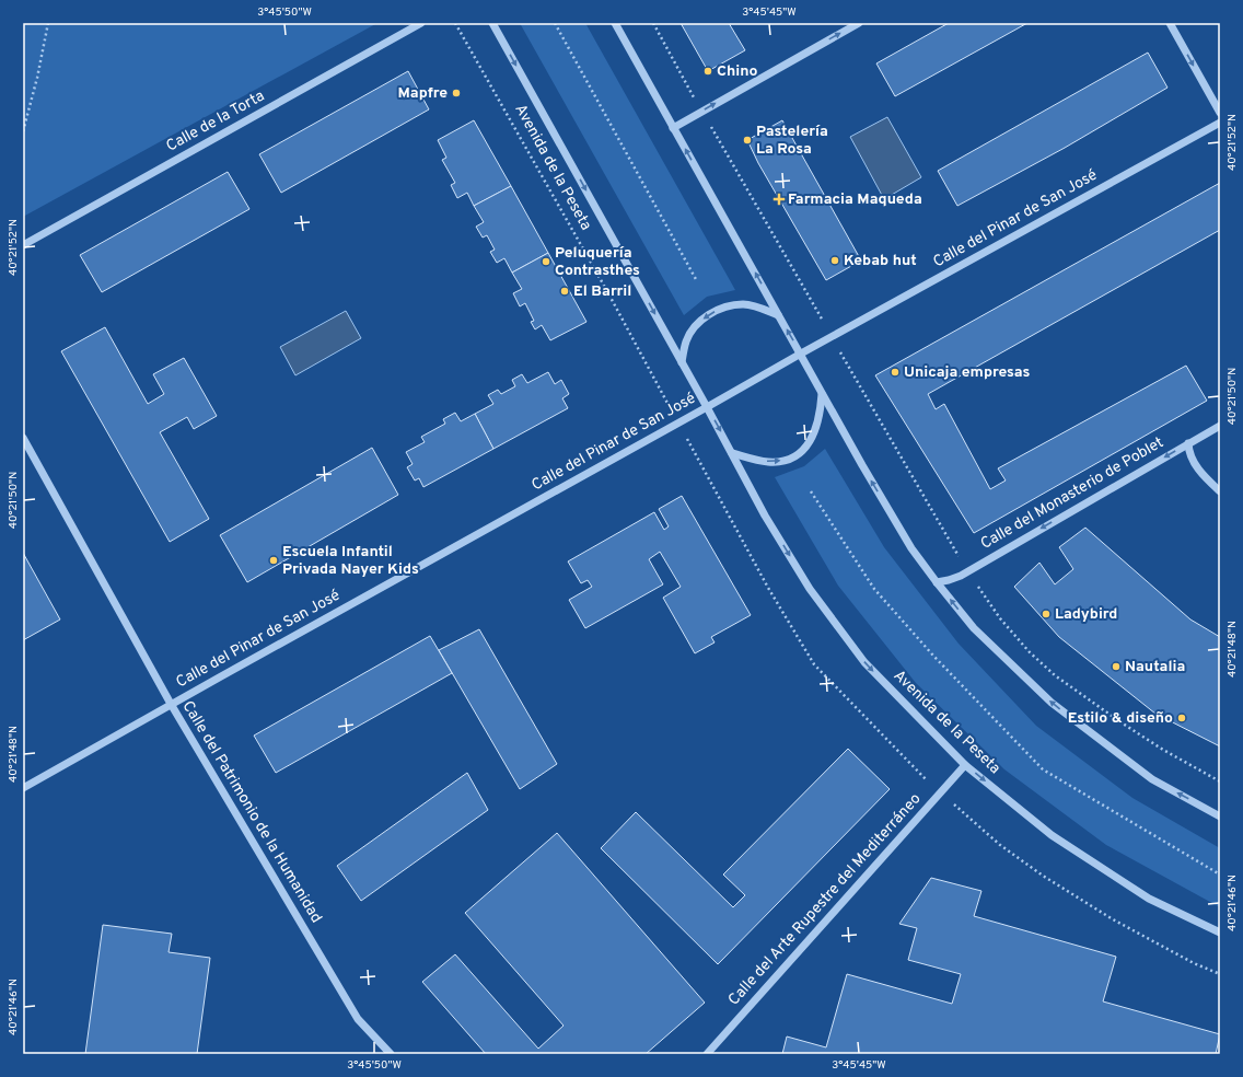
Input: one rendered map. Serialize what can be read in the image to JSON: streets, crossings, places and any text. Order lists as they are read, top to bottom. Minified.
{"streets":{"street":["Calle de la Torta","Avenida de la Peseta","Calle del Pinar de San José","Calle del Monasterio de Poblet","Calle del Patrimonio de la Humanidad","Calle del Arte Rupestre del Mediterráneo"]},"crossings":[["Avenida de la Peseta","Calle del Pinar de San José"],["Avenida de la Peseta","Calle del Arte Rupestre del Mediterráneo"],["Calle del Pinar de San José","Calle del Patrimonio de la Humanidad"]],"one_way":["Calle del Monasterio de Poblet"],"places":{"other":["Chino","Mapfre","Pastelería La Rosa","Kebab hut","Peluquería Contrasthes","El Barril","Unicaja empresas","Escuela Infantil Privada Nayer Kids","Ladybird","Nautalia","Estilo & diseño"],"health":["Farmacia Maqueda"]},"coordinates":["3°45'50\"W","3°45'45\"W","40°21'52\"N","40°21'50\"N","40°21'48\"N","40°21'46\"N"]}
